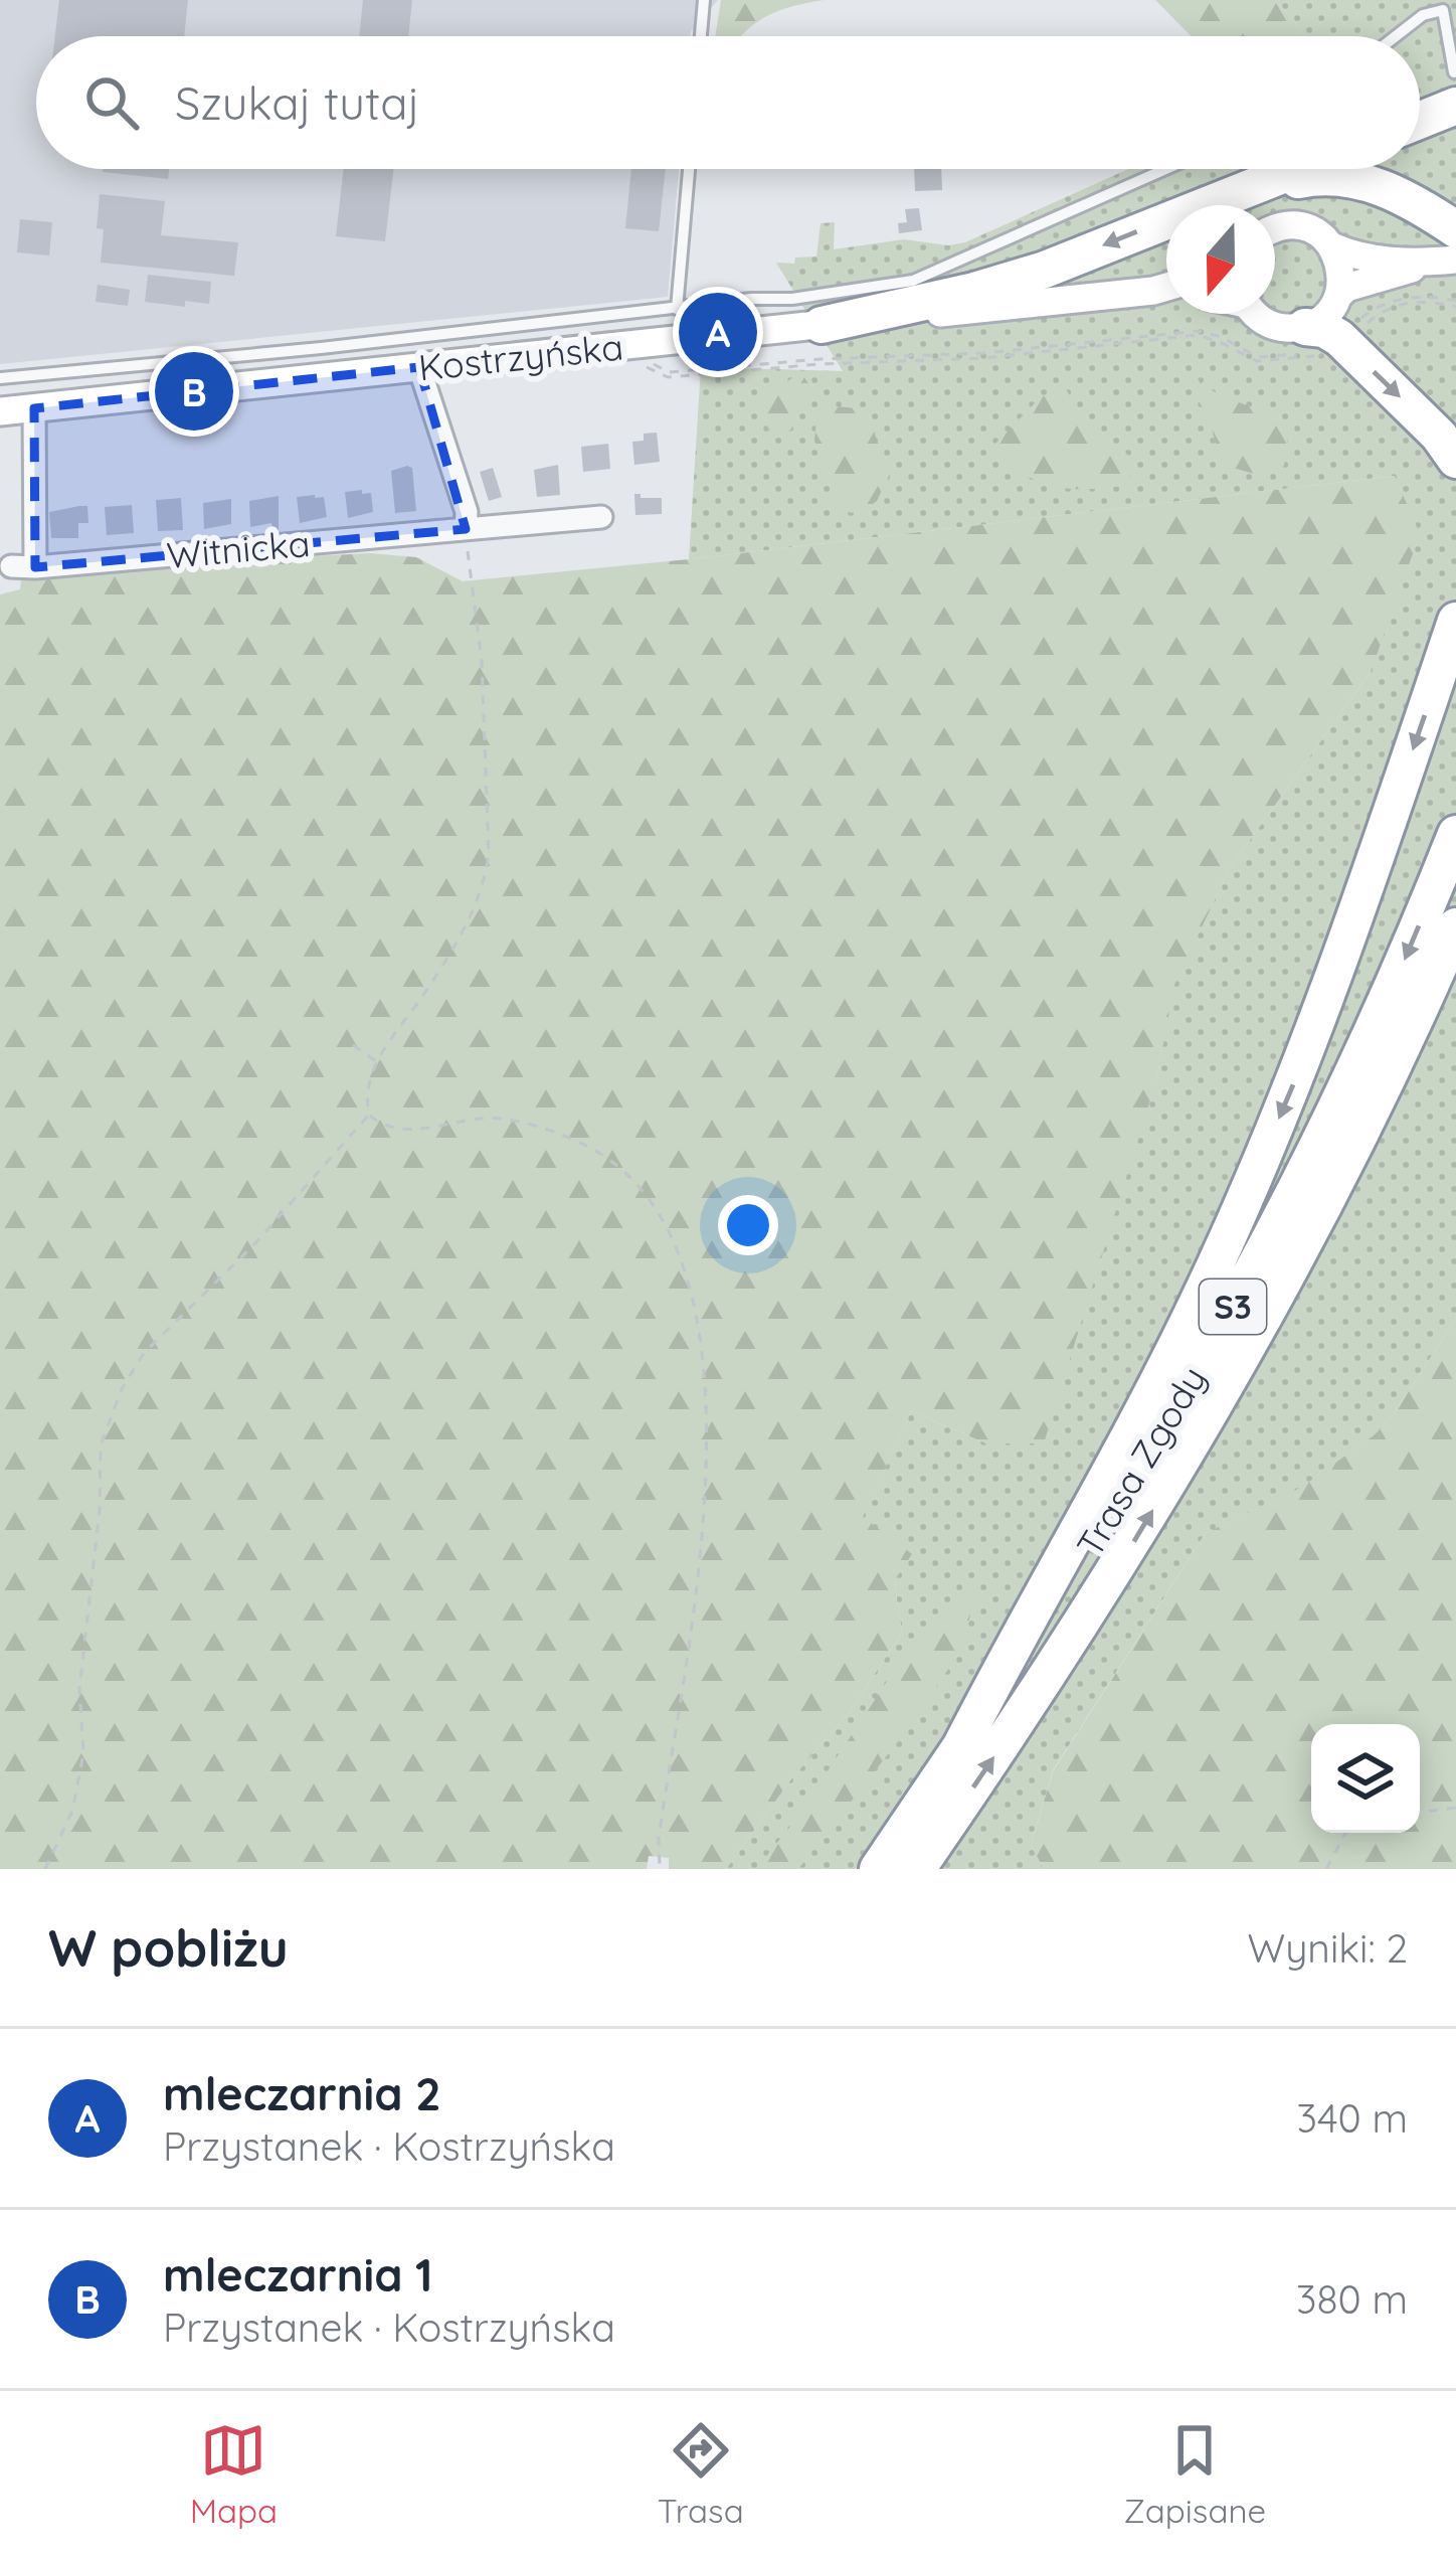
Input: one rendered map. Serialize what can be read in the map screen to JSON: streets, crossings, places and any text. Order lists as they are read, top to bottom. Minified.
{"streets":{"highway":["S3","Trasa Zgody"],"main road":["Kostrzyńska"],"street":["Witnicka"]},"north":"bottom","page":{"search":"Szukaj tutaj","pins":["A","B"],"heading":["W pobliżu","Wyniki: 2"],"list":[{"mark":"A","name":"mleczarnia 2","note":"Przystanek · Kostrzyńska","value":"340 m"},{"mark":"B","name":"mleczarnia 1","note":"Przystanek · Kostrzyńska","value":"380 m"}],"nav":["Mapa","Trasa","Zapisane"]}}
